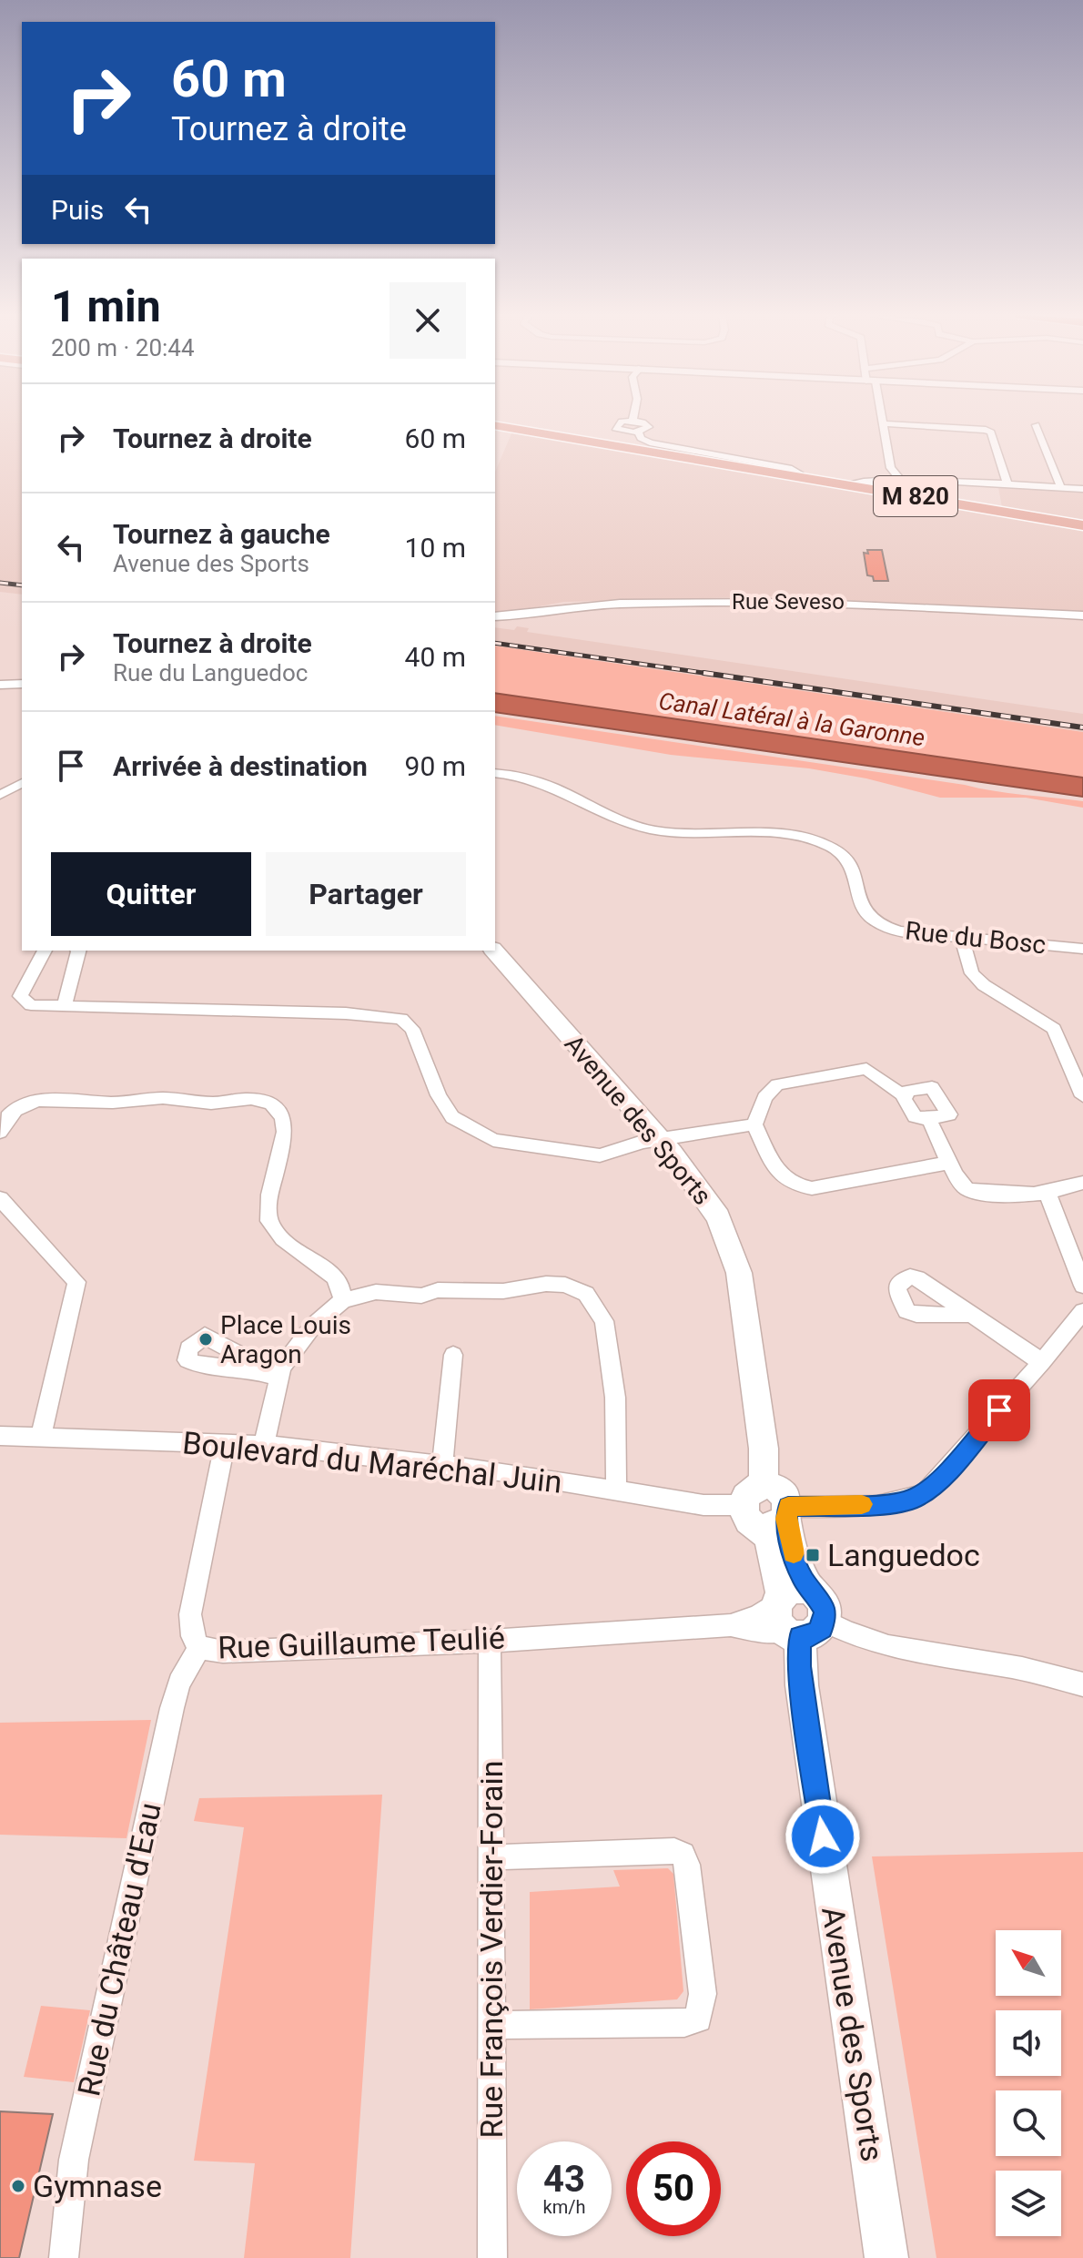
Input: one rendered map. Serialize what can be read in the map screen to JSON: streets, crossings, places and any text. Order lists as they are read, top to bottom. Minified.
{"streets":{"main road":["M 820","Avenue des Sports"],"street":["Rue Seveso","Rue du Bosc","Boulevard du Maréchal Juin","Rue Guillaume Teulié","Rue du Château d'Eau","Rue François Verdier-Forain"]},"crossings":[["Avenue des Sports","Boulevard du Maréchal Juin"],["Avenue des Sports","Rue Guillaume Teulié"],["Boulevard du Maréchal Juin","Rue Guillaume Teulié"],["Rue Guillaume Teulié","Rue du Château d'Eau"],["Rue Guillaume Teulié","Rue François Verdier-Forain"]],"water":["Canal Latéral à la Garonne"],"places":{"other":["Place Louis Aragon","Gymnase"],"transit":["Languedoc"]},"north":"top left","page":{"turn":["60 m","Tournez à droite"],"then":"Puis","heading":["1 min","200 m · 20:44"],"list":[{"name":"Tournez à droite","value":"60 m"},{"name":"Tournez à gauche","note":"Avenue des Sports","value":"10 m"},{"name":"Tournez à droite","note":"Rue du Languedoc","value":"40 m"},{"name":"Arrivée à destination","value":"90 m"}],"buttons":["Quitter","Partager"],"speed":"43 km/h","limit":"50"}}
